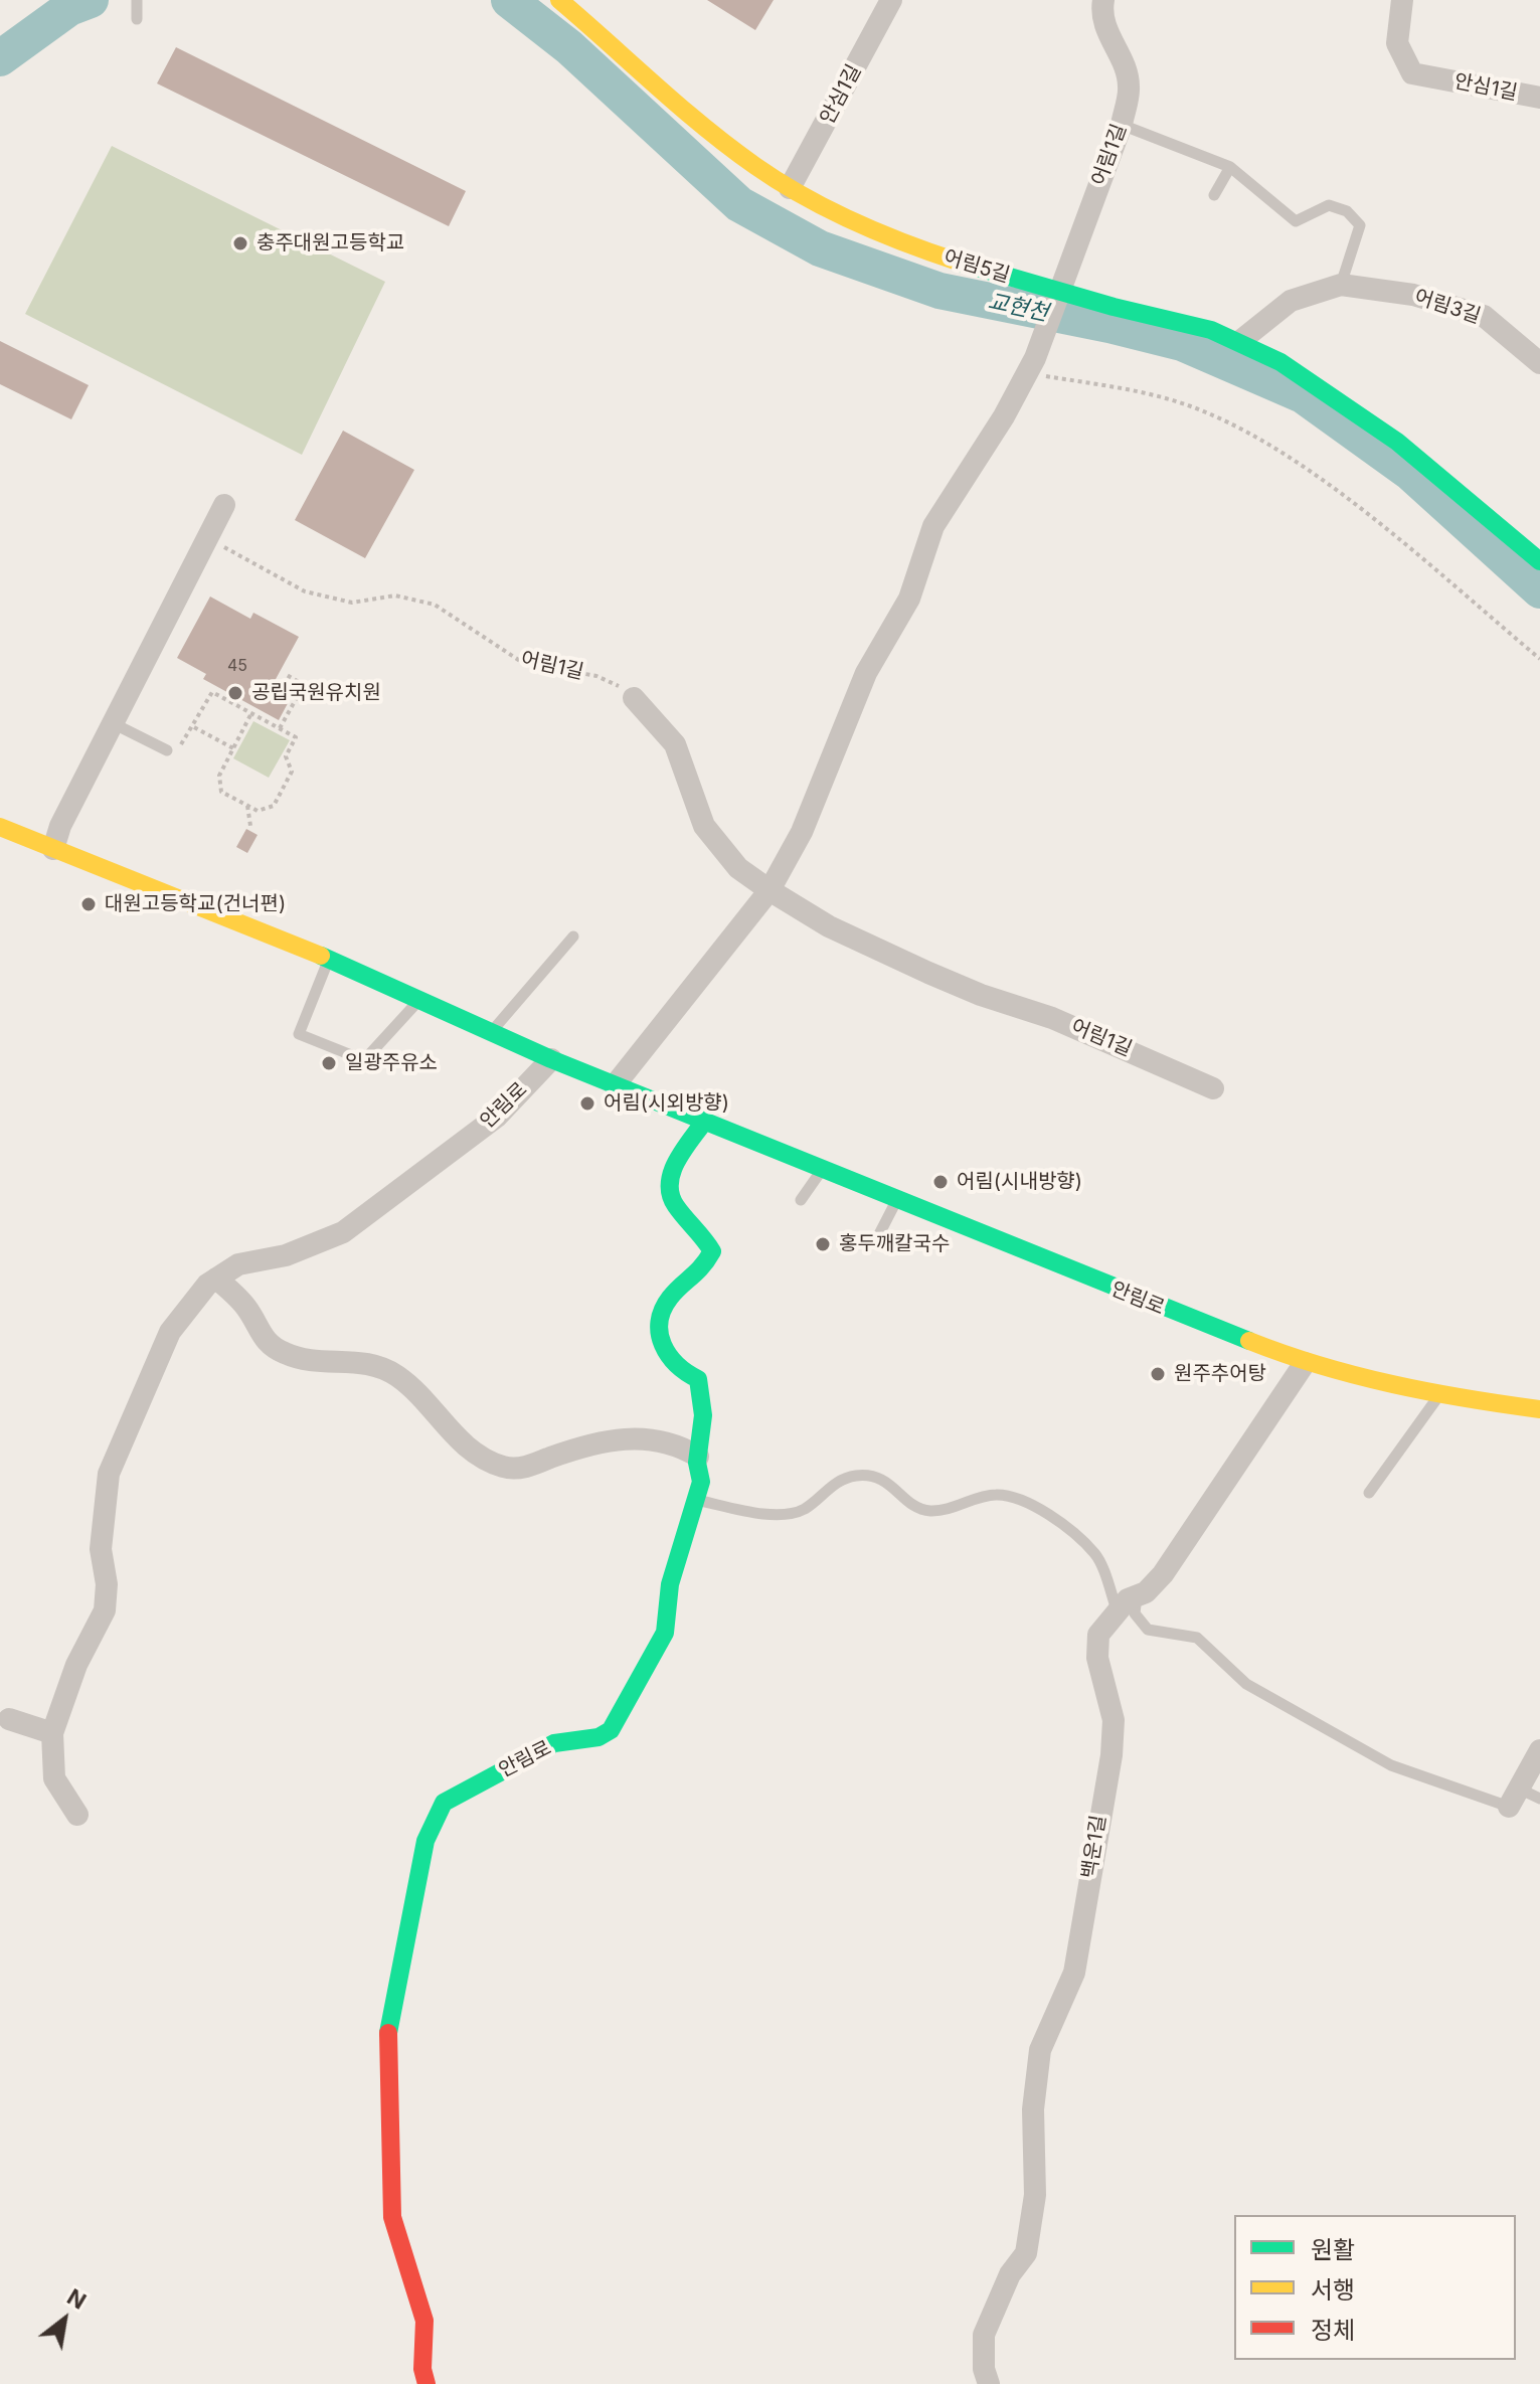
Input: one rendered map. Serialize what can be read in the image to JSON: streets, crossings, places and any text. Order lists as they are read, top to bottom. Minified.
{"streets":{"street":["안심1길","어림1길","어림5길","어림3길","안림로","백운1길"]},"crossings":[["안심1길","어림5길"],["어림1길","어림5길"],["어림5길","어림3길"],["안림로","백운1길"]],"water":["교현천"],"places":["충주대원고등학교","공립국원유치원","대원고등학교(건너편)","일광주유소","어림(시외방향)","어림(시내방향)","홍두깨칼국수","원주추어탕"],"house_numbers":["45"],"legend":["원활","서행","정체"],"north":"top right"}
